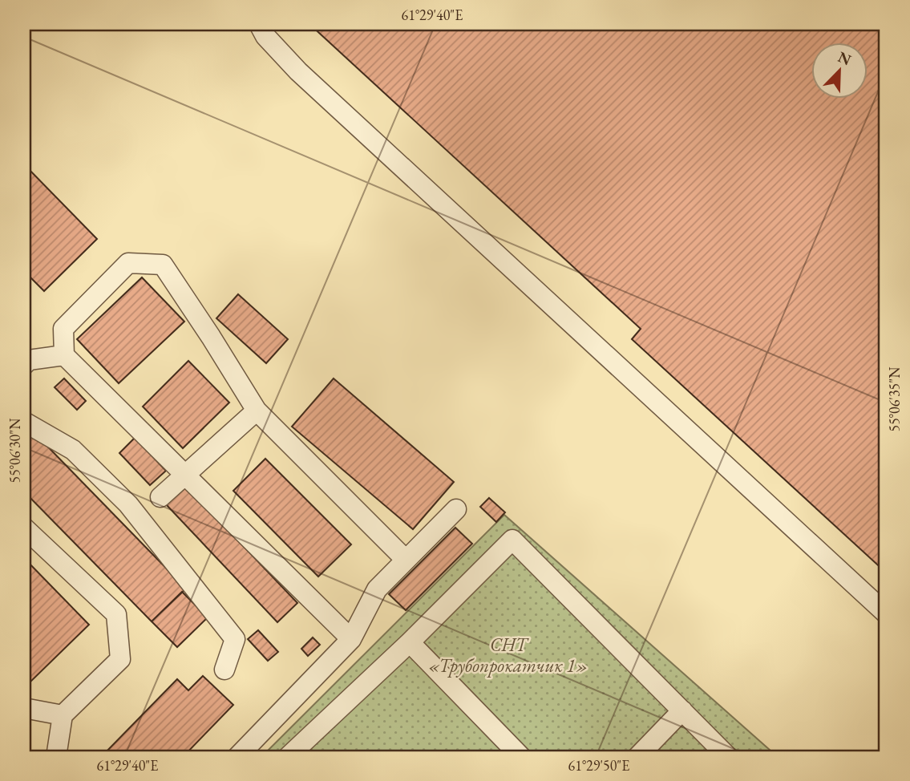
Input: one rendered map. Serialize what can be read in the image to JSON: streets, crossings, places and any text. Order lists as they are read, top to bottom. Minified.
{"parks":["СНТ «Трубопрокатчик 1»"],"north":"top right","coordinates":["61°29'40\"E","55°06'35\"N","55°06'30\"N","61°29'50\"E"]}
